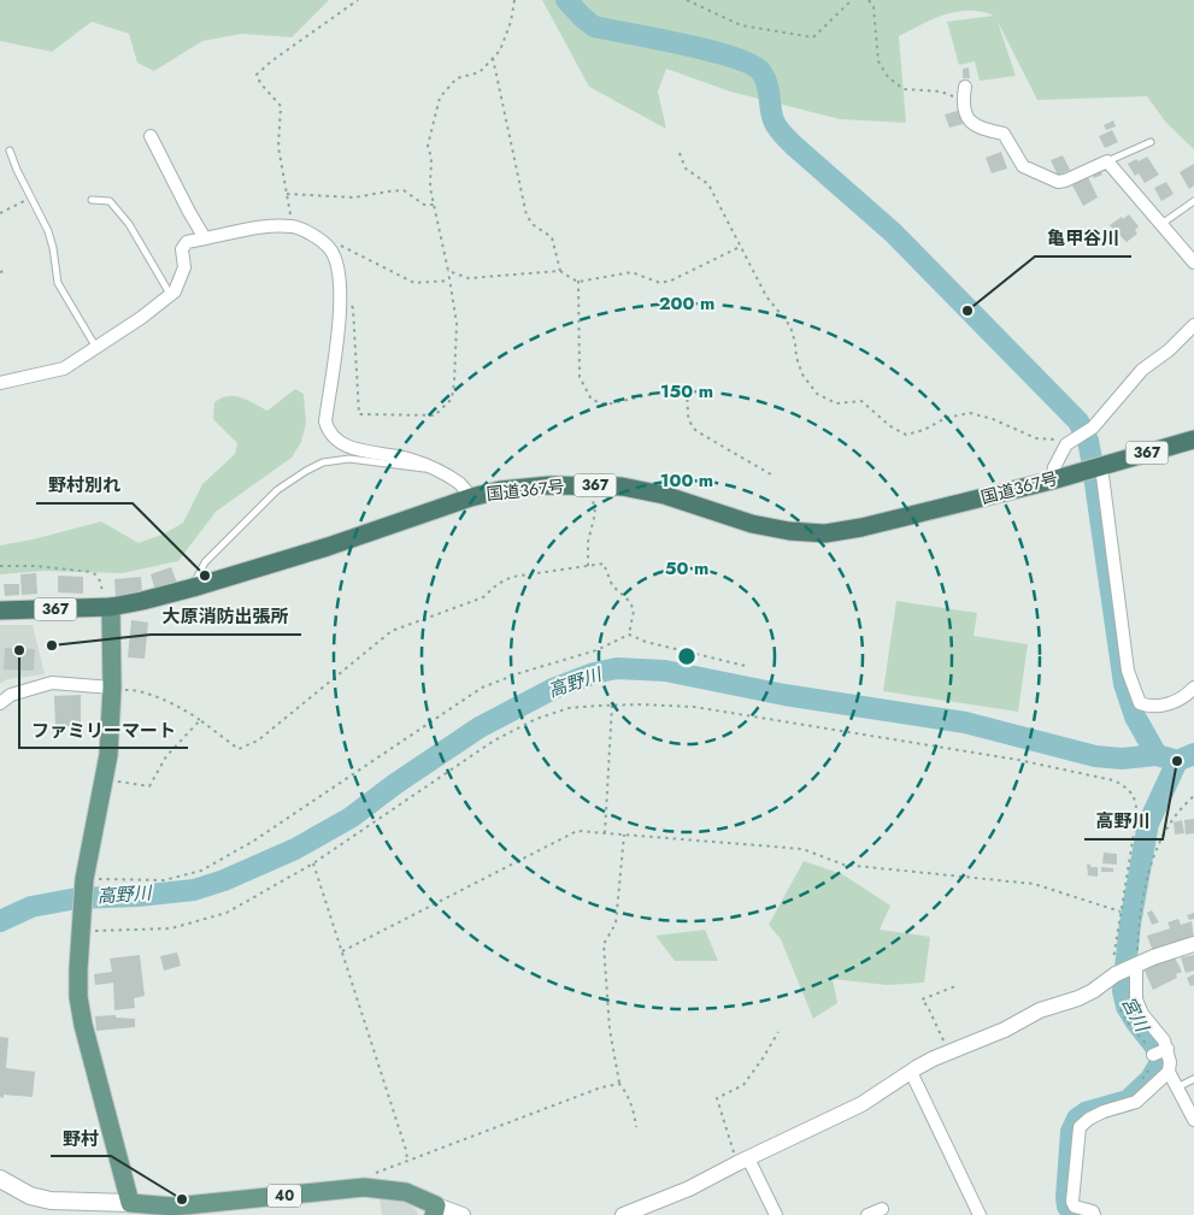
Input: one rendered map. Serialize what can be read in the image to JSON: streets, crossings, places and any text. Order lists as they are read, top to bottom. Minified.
{"streets":{"highway":["367","国道367号"],"main road":["40"]},"water":["高野川","宮川"],"places":["亀甲谷川","野村別れ","大原消防出張所","ファミリーマート","高野川","野村"],"rings":["200 m","150 m","100 m","50 m"]}
